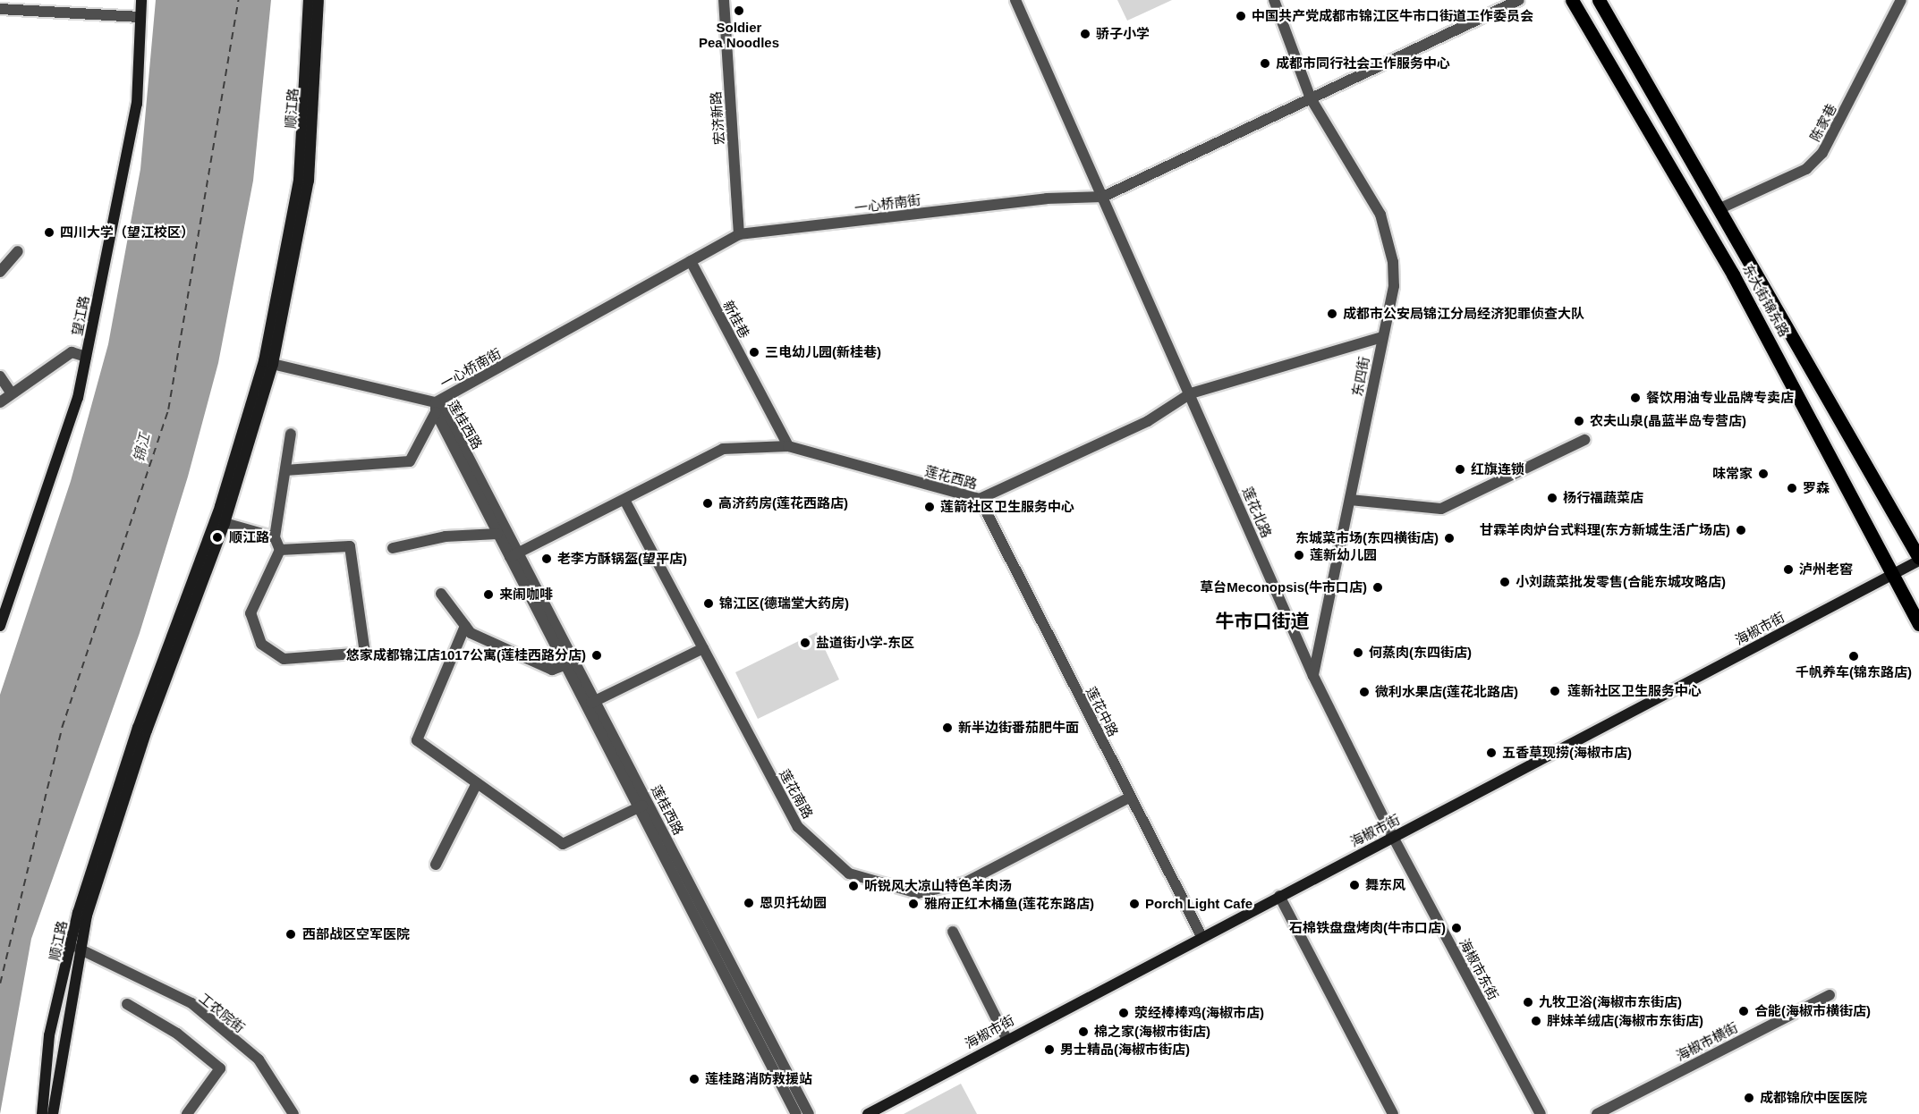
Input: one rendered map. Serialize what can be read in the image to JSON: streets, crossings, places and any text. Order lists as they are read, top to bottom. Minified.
{"streets":{"main road":["顺江路","东大街锦东路","望江路","海椒市街"],"street":["宏济新路","陈家巷","一心桥南街","新桂巷","东四街","莲桂西路","莲花西路","莲花北路","莲花中路","莲花南路","海椒市东街","工农院街","海椒市横街"]},"crossings":[["顺江路","一心桥南街"],["顺江路","工农院街"],["宏济新路","一心桥南街"],["陈家巷","东大街锦东路"],["一心桥南街","新桂巷"],["一心桥南街","东四街"],["一心桥南街","莲桂西路"],["一心桥南街","莲花北路"],["东大街锦东路","海椒市街"],["新桂巷","莲花西路"],["东四街","莲花西路"],["东四街","莲花北路"],["莲桂西路","莲花西路"],["莲花西路","莲花北路"],["莲花西路","莲花中路"],["莲花西路","莲花南路"],["莲花北路","海椒市街"],["莲花北路","海椒市东街"],["海椒市街","莲花中路"],["海椒市街","海椒市东街"],["莲花中路","莲花南路"]],"districts":["牛市口街道"],"water":["锦江"],"places":["Soldier Pea Noodles","中国共产党成都市锦江区牛市口街道工作委员会","骄子小学","成都市同行社会工作服务中心","四川大学（望江校区）","成都市公安局锦江分局经济犯罪侦查大队","三电幼儿园(新桂巷)","餐饮用油专业品牌专卖店","农夫山泉(晶蓝半岛专营店)","红旗连锁","味常家","罗森","杨行福蔬菜店","高济药房(莲花西路店)","莲箭社区卫生服务中心","甘霖羊肉炉台式料理(东方新城生活广场店)","顺江路","东城菜市场(东四横街店)","莲新幼儿园","老李方酥锅盔(望平店)","泸州老窖","小刘蔬菜批发零售(合能东城攻略店)","草台Meconopsis(牛市口店)","来闹咖啡","锦江区(德瑞堂大药房)","盐道街小学-东区","何蒸肉(东四街店)","悠家成都锦江店1017公寓(莲桂西路分店)","千帆养车(锦东路店)","莲新社区卫生服务中心","微利水果店(莲花北路店)","新半边街番茄肥牛面","五香草现捞(海椒市店)","舞东风","听锐风大凉山特色羊肉汤","恩贝托幼园","雅府正红木桶鱼(莲花东路店)","Porch Light Cafe","石棉铁盘盘烤肉(牛市口店)","西部战区空军医院","九牧卫浴(海椒市东街店)","合能(海椒市横街店)","荥经棒棒鸡(海椒市店)","胖妹羊绒店(海椒市东街店)","棉之家(海椒市街店)","男士精品(海椒市街店)","莲桂路消防救援站","成都锦欣中医医院"]}
